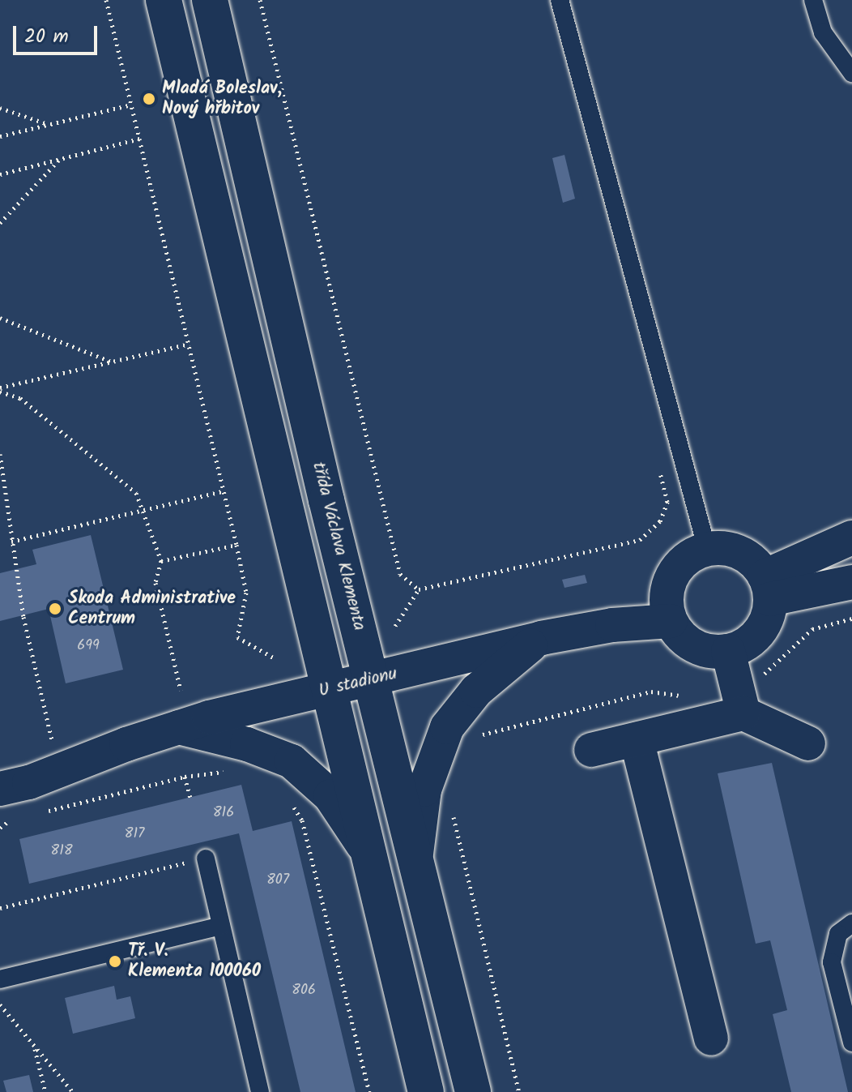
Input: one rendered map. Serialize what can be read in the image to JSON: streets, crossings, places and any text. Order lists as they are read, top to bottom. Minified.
{"streets":{"street":["třída Václava Klementa","U stadionu"]},"crossings":[["třída Václava Klementa","U stadionu"]],"places":["Mladá Boleslav, Nový hřbitov","Skoda Administrative Centrum","Tř. V. Klementa 100060"],"house_numbers":["699","816","817","818","807","806"],"scale_bar":"20 m"}
